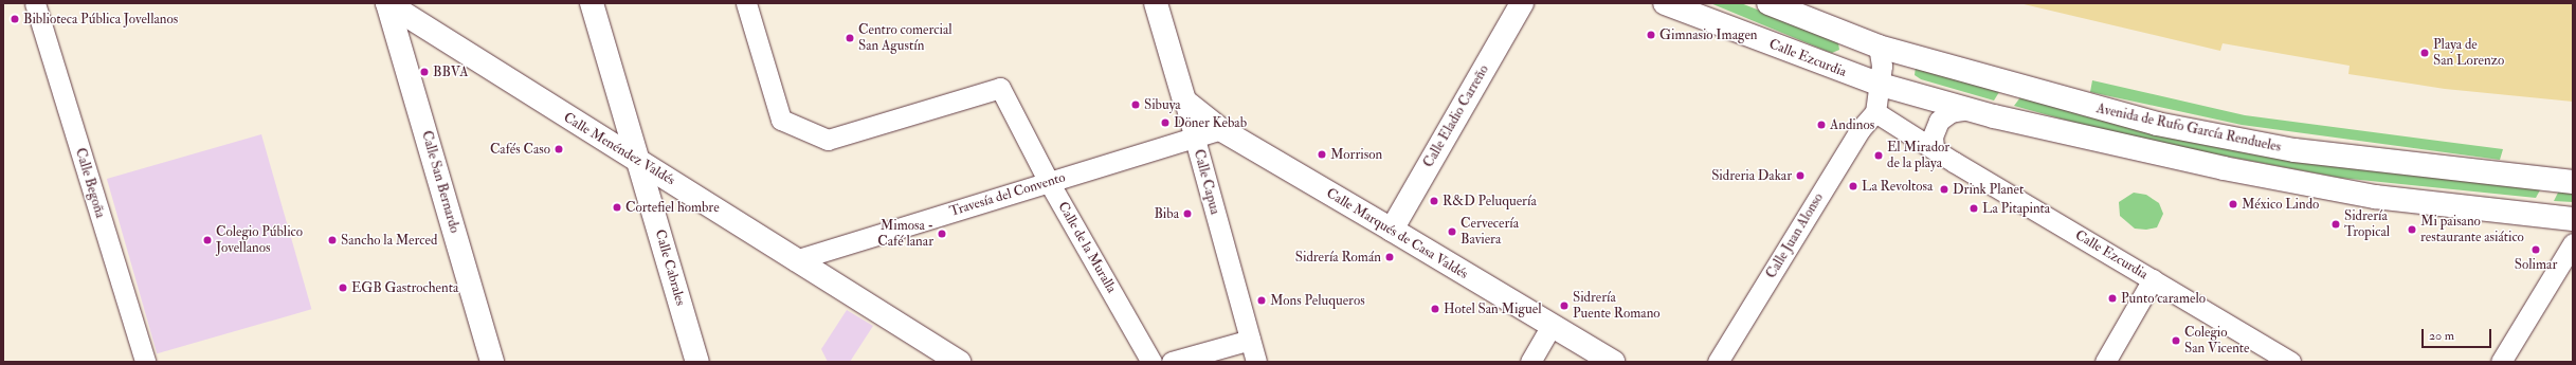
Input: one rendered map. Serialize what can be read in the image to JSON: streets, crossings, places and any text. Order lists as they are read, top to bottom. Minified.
{"streets":{"main road":["Calle Ezcurdia","Calle Eladio Carreño","Avenida de Rufo García Rendueles","Calle Menéndez Valdés","Calle San Bernardo","Calle Capua","Calle Marqués de Casa Valdés","Calle Cabrales"],"street":["Calle Begoña","Travesía del Convento","Calle Juan Alonso","Calle de la Muralla"]},"crossings":[["Calle Ezcurdia","Calle Juan Alonso"],["Calle Eladio Carreño","Calle Marqués de Casa Valdés"],["Calle Menéndez Valdés","Calle San Bernardo"],["Calle Menéndez Valdés","Travesía del Convento"],["Calle Menéndez Valdés","Calle Cabrales"],["Calle Capua","Travesía del Convento"],["Calle Capua","Calle Marqués de Casa Valdés"],["Travesía del Convento","Calle Marqués de Casa Valdés"],["Travesía del Convento","Calle de la Muralla"]],"places":["Biblioteca Pública Jovellanos","Gimnasio Imagen","Centro comercial San Agustín","Playa de San Lorenzo","BBVA","Sibuya","Döner Kebab","Andinos","Cafés Caso","Morrison","El Mirador de la playa","Sidreria Dakar","La Revoltosa","Drink Planet","R&D Peluquería","México Lindo","Cortefiel hombre","La Pitapinta","Biba","Sidrería Tropical","Mi paisano restaurante asiático","Cervecería Baviera","Mimosa - Café lanar","Colegio Público Jovellanos","Sancho la Merced","Solimar","Sidrería Román","EGB Gastrochenta","Punto caramelo","Mons Peluqueros","Sidrería Puente Romano","Hotel San Miguel","Colegio San Vicente"],"scale_bar":"20 m"}
